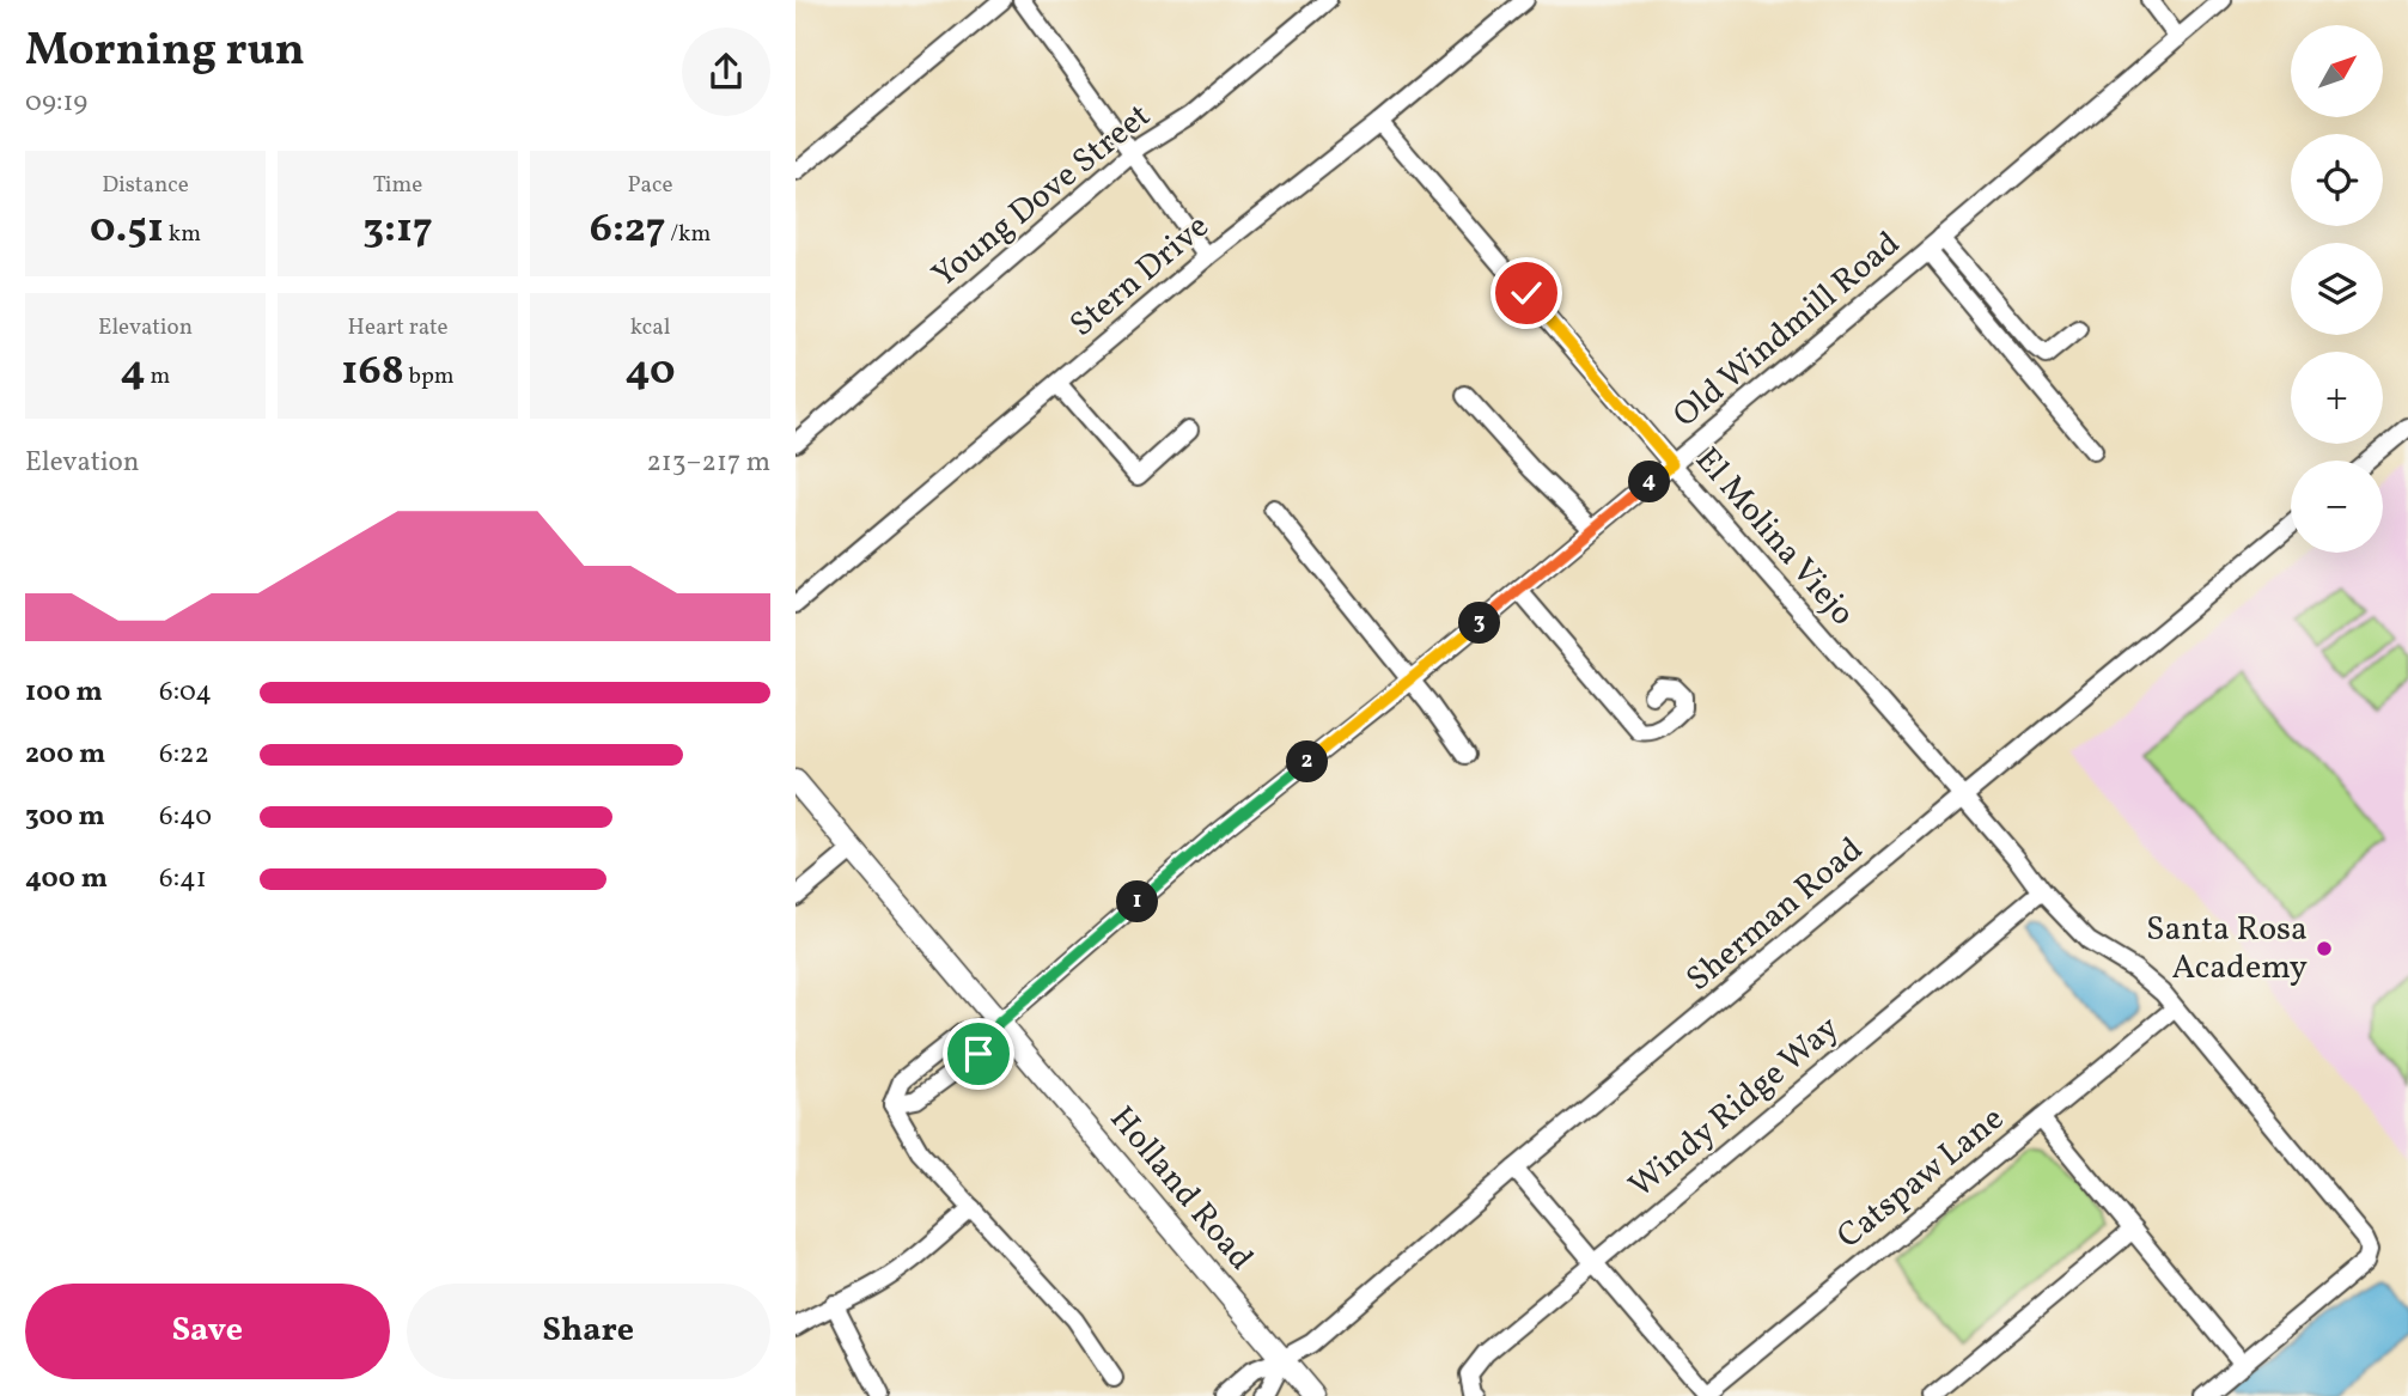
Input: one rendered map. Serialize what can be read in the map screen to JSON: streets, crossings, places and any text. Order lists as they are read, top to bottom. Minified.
{"streets":{"main road":["Holland Road"],"street":["Young Dove Street","Stern Drive","Old Windmill Road","El Molina Viejo","Sherman Road","Windy Ridge Way","Catspaw Lane"]},"crossings":[["Stern Drive","El Molina Viejo"],["Old Windmill Road","El Molina Viejo"],["Old Windmill Road","Holland Road"],["El Molina Viejo","Sherman Road"],["El Molina Viejo","Windy Ridge Way"],["El Molina Viejo","Catspaw Lane"],["Sherman Road","Holland Road"]],"places":["Santa Rosa Academy"],"north":"top right","page":{"heading":["Morning run","09:19"],"map_buttons":["+","−"],"stats":[["Distance","0.51 km"],["Time","3:17"],["Pace","6:27 /km"],["Elevation","4 m"],["Heart rate","168 bpm"],["kcal","40"]],"chart":["Elevation","213–217 m"],"pins":["4","3","2","1"],"list":[{"name":"100 m","note":"6:04"},{"name":"200 m","note":"6:22"},{"name":"300 m","note":"6:40"},{"name":"400 m","note":"6:41"}],"buttons":["Save","Share"]}}
